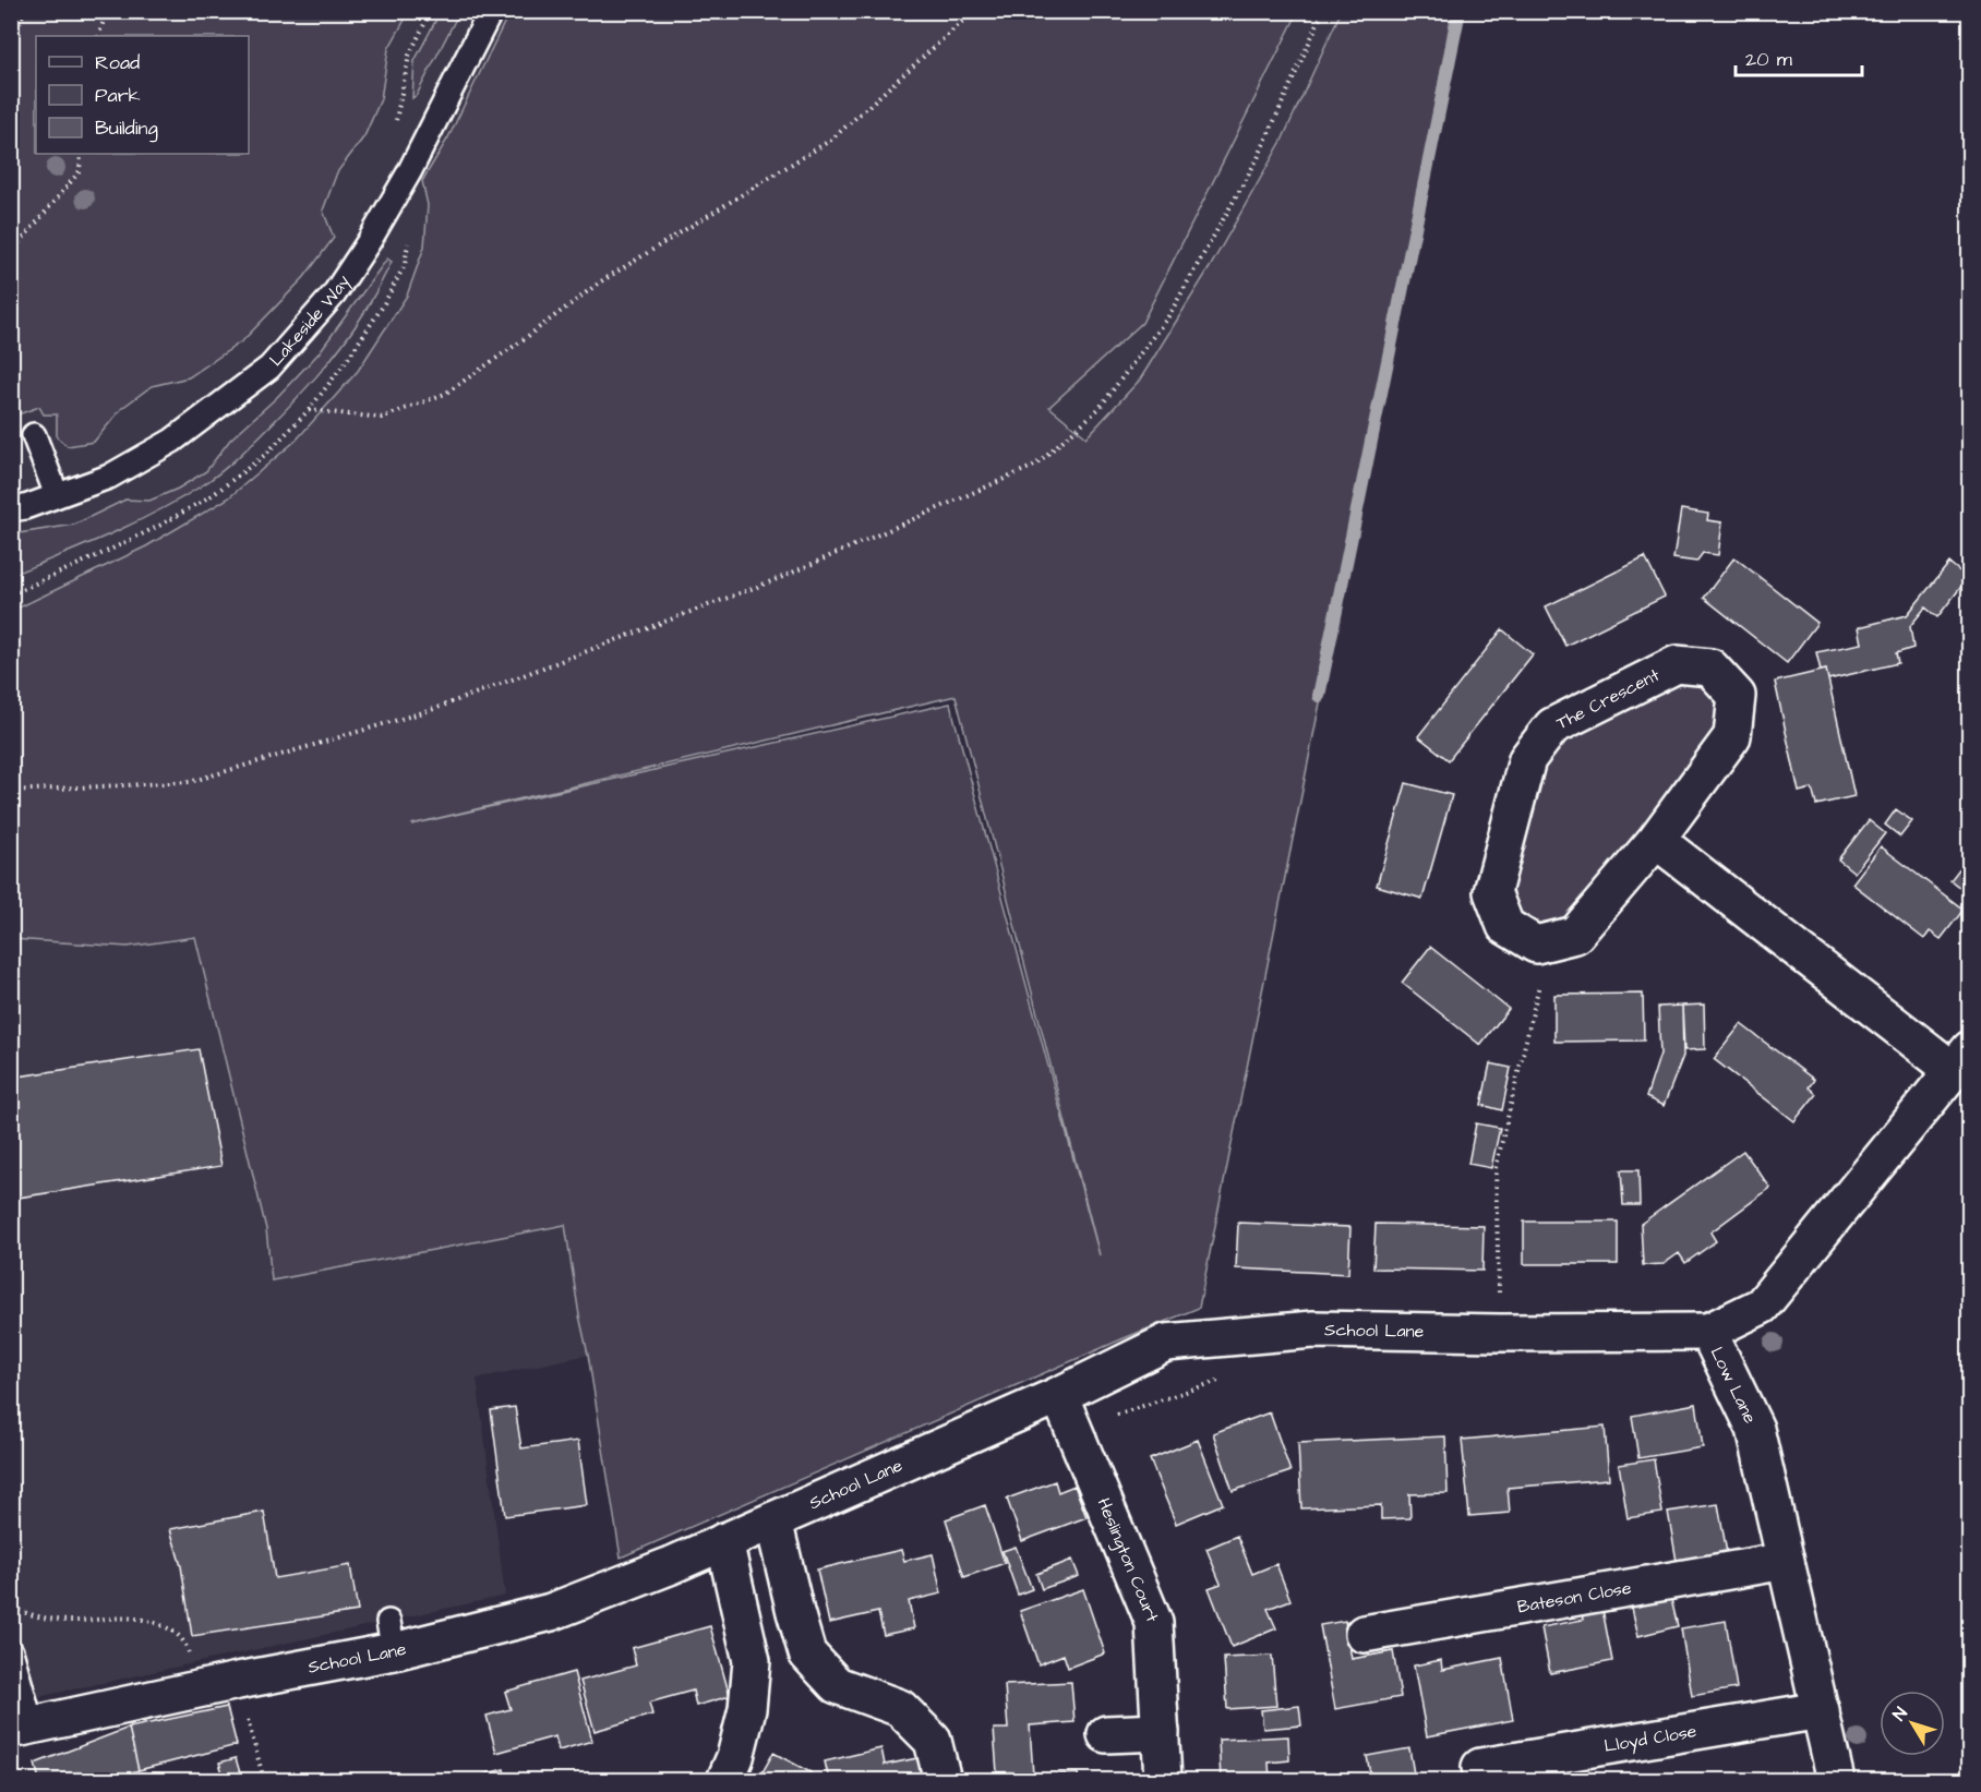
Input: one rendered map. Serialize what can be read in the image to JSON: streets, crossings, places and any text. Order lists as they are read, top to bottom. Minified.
{"streets":{"street":["The Crescent","School Lane","Low Lane","Heslington Court","Bateson Close","Lloyd Close"],"lane":["Lakeside Way"]},"crossings":[["School Lane","Low Lane"],["School Lane","Heslington Court"],["Low Lane","Bateson Close"],["Low Lane","Lloyd Close"]],"legend":["Road","Park","Building"],"scale_bar":"20 m","north":"top left"}
